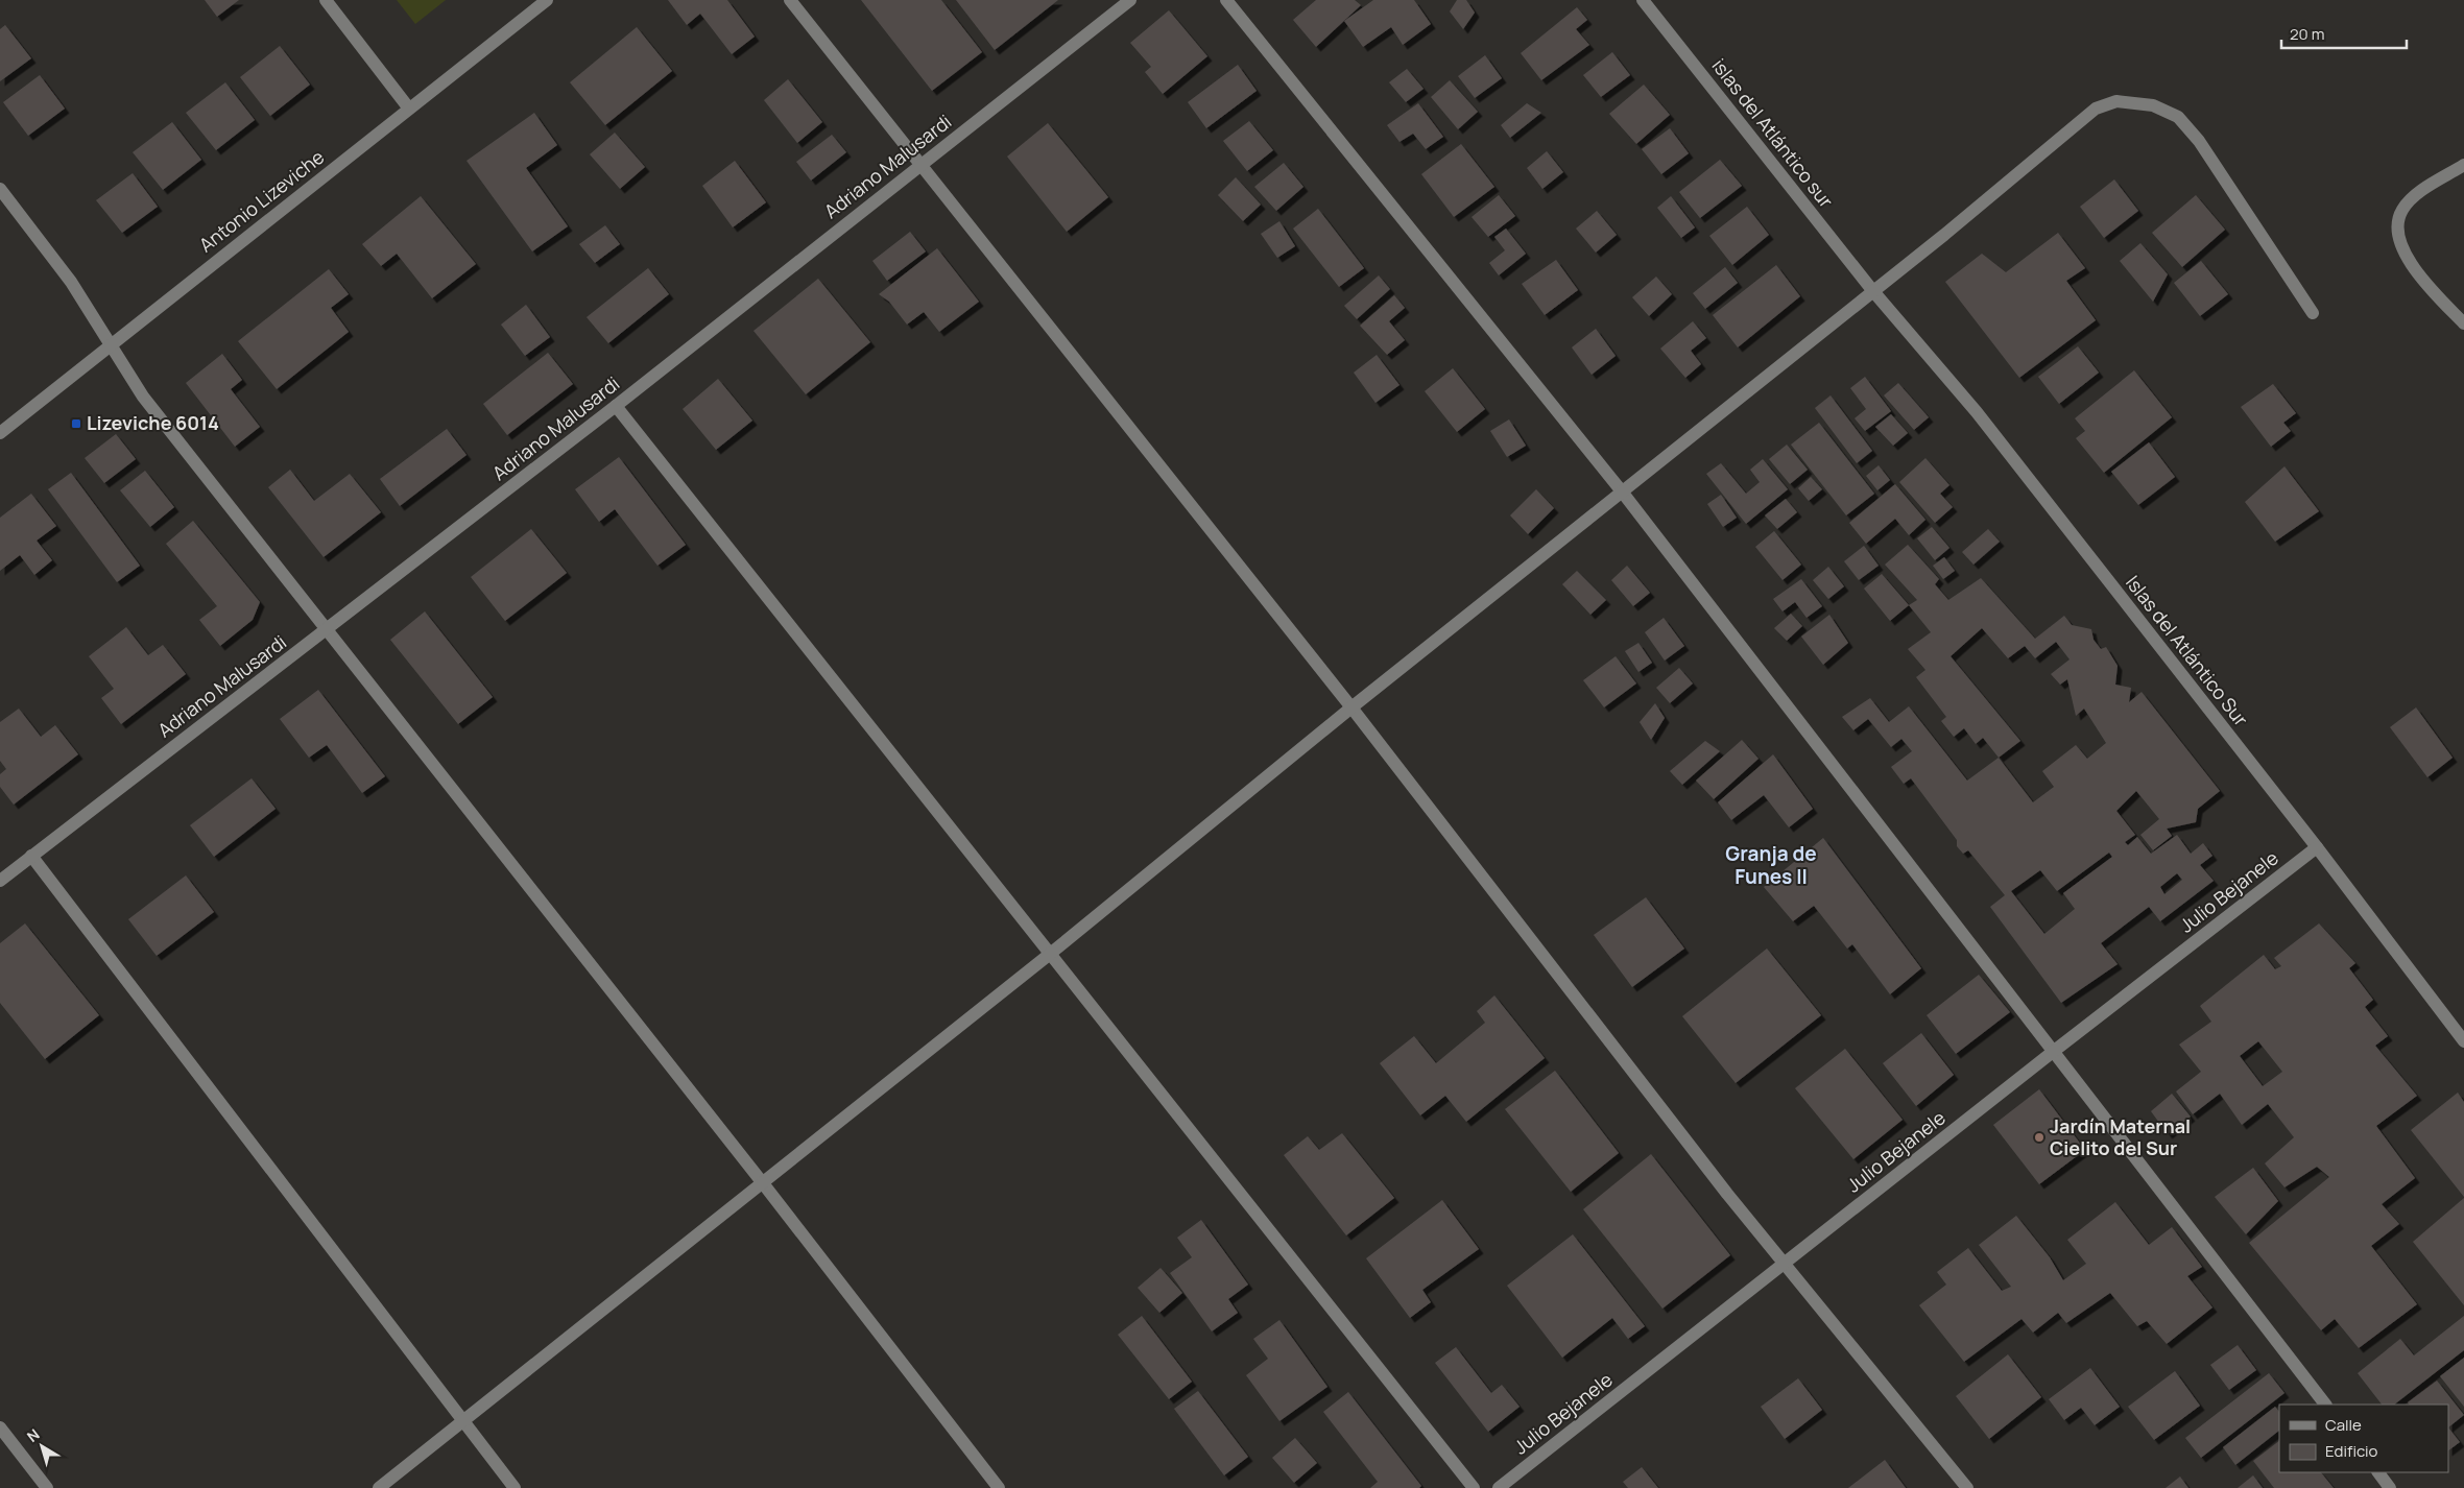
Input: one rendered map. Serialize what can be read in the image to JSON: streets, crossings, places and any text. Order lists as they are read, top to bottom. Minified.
{"streets":{"street":["islas del Atlántico sur","Adriano Malusardi","Antonio Lizeviche","Islas del Atlántico Sur","Julio Bejanele"]},"crossings":[["islas del Atlántico sur","Islas del Atlántico Sur"],["Islas del Atlántico Sur","Julio Bejanele"]],"districts":["Granja de Funes II"],"places":{"transit":["Lizeviche 6014"],"other":["Jardín Maternal Cielito del Sur"]},"legend":["Calle","Edificio"],"scale_bar":"20 m","north":"top left"}
